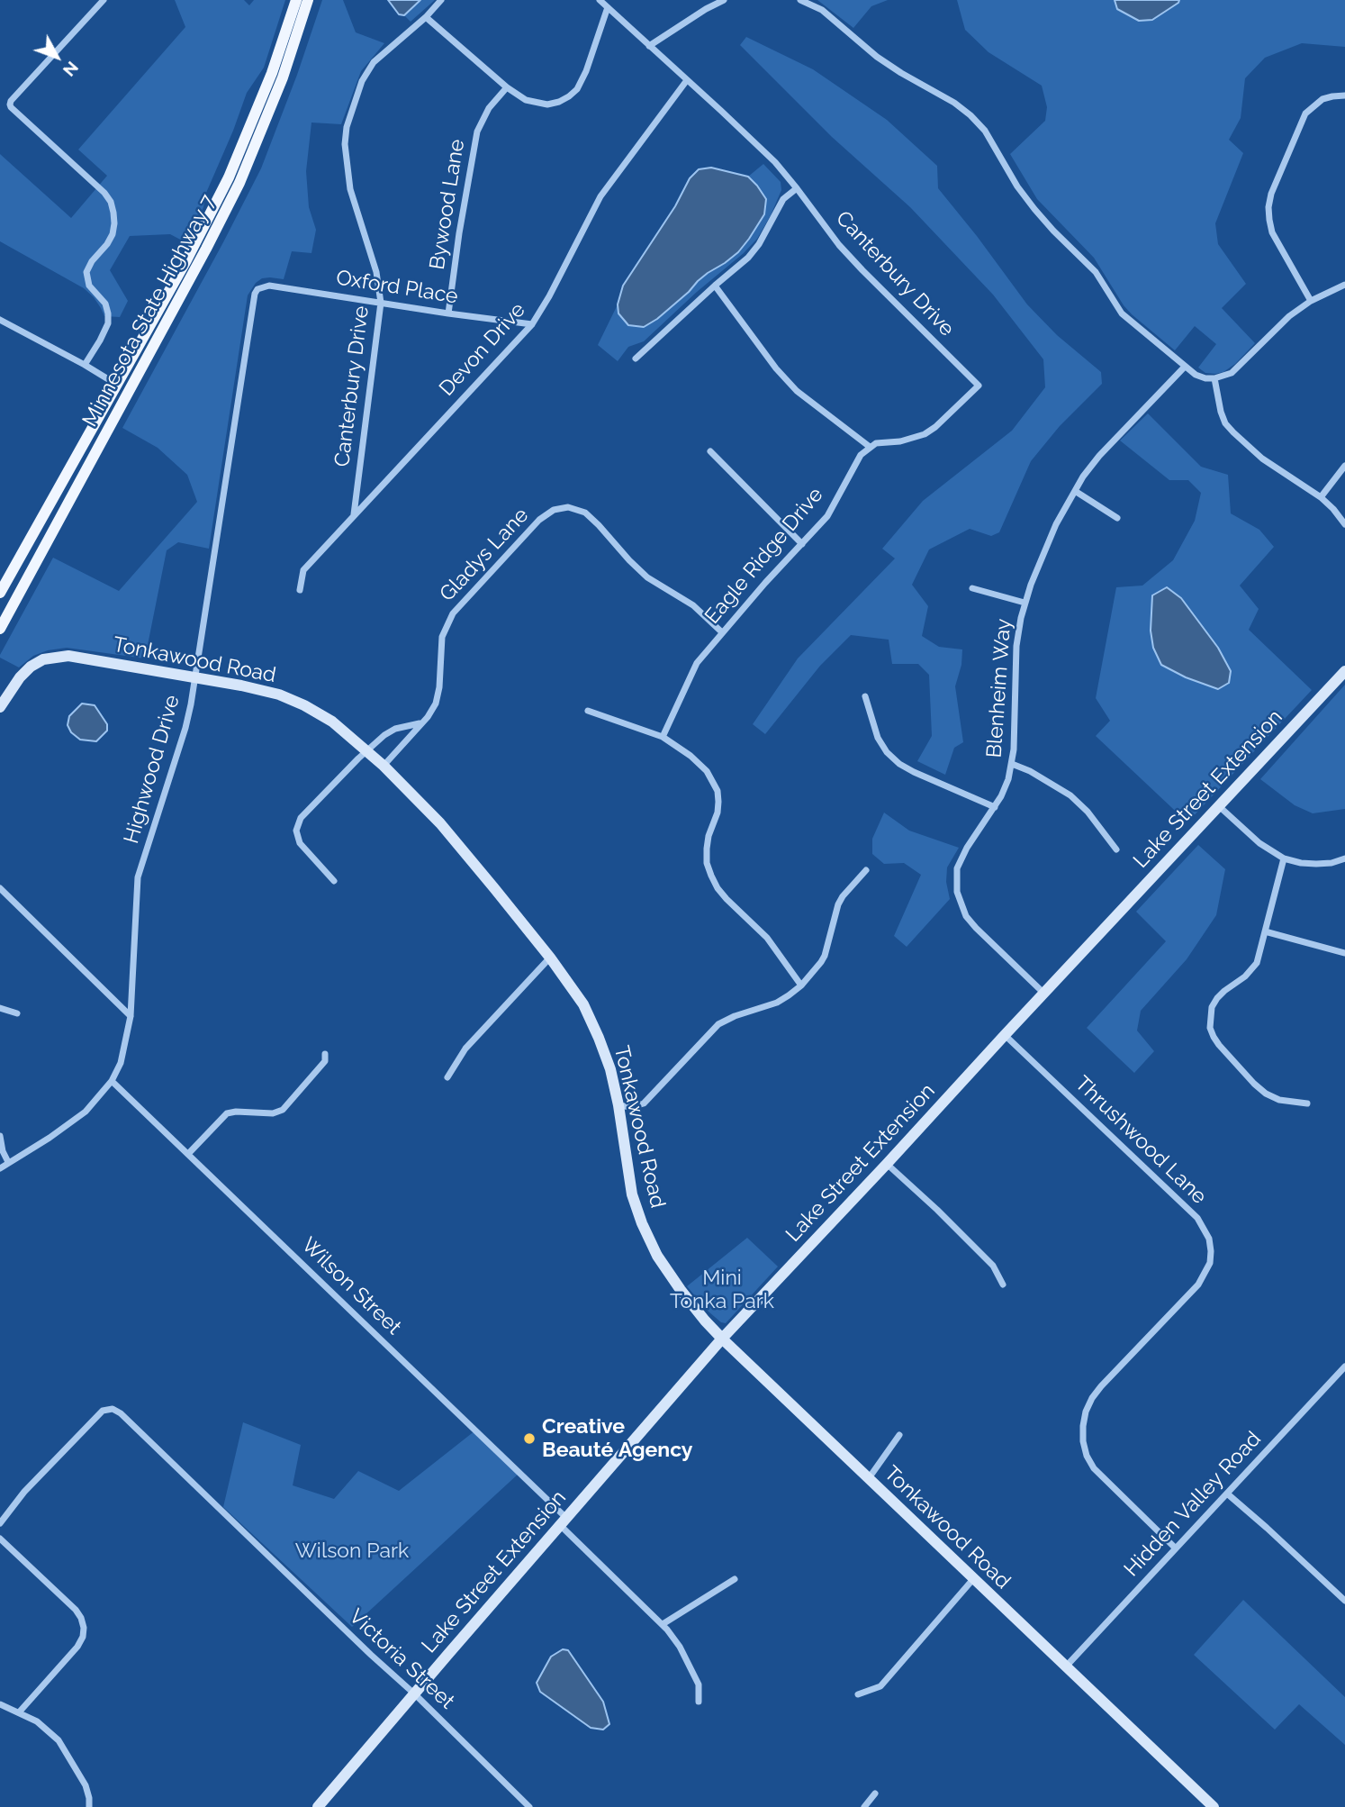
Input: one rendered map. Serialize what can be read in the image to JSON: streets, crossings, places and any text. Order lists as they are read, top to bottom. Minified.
{"streets":{"main road":["Minnesota State Highway 7"],"street":["Bywood Lane","Canterbury Drive","Oxford Place","Devon Drive","Gladys Lane","Eagle Ridge Drive","Tonkawood Road","Blenheim Way","Highwood Drive","Lake Street Extension","Thrushwood Lane","Wilson Street","Hidden Valley Road","Victoria Street"]},"crossings":[["Bywood Lane","Oxford Place"],["Canterbury Drive","Oxford Place"],["Canterbury Drive","Devon Drive"],["Canterbury Drive","Eagle Ridge Drive"],["Oxford Place","Devon Drive"],["Oxford Place","Highwood Drive"],["Gladys Lane","Eagle Ridge Drive"],["Gladys Lane","Tonkawood Road"],["Tonkawood Road","Highwood Drive"],["Tonkawood Road","Lake Street Extension"],["Tonkawood Road","Hidden Valley Road"],["Blenheim Way","Lake Street Extension"],["Highwood Drive","Wilson Street"],["Lake Street Extension","Thrushwood Lane"],["Lake Street Extension","Wilson Street"],["Lake Street Extension","Victoria Street"],["Thrushwood Lane","Hidden Valley Road"]],"parks":["Mini Tonka Park","Wilson Park"],"places":["Creative Beauté Agency"],"north":"bottom right"}
